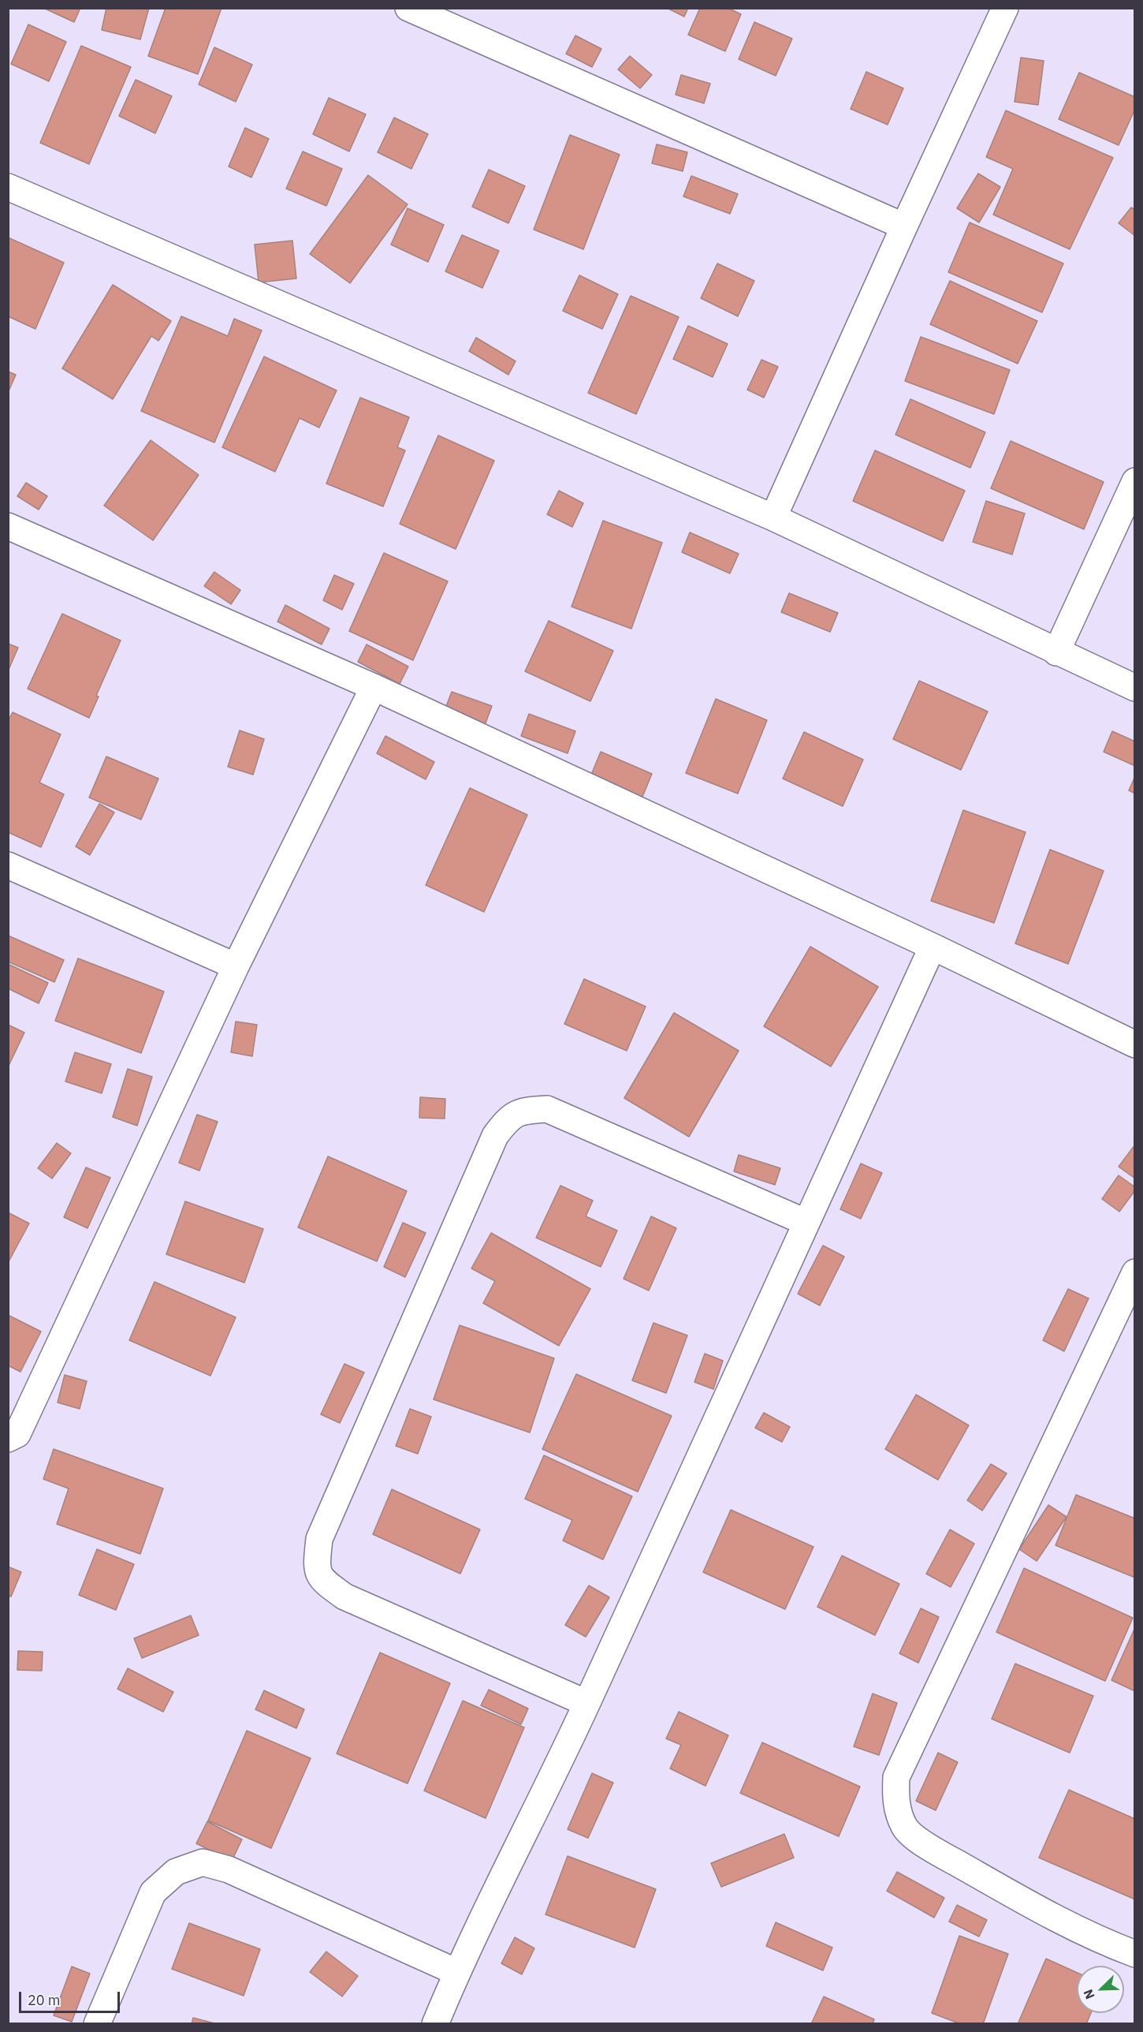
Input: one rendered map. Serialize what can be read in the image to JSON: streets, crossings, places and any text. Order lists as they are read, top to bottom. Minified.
{"scale_bar":"20 m","north":"bottom left"}
